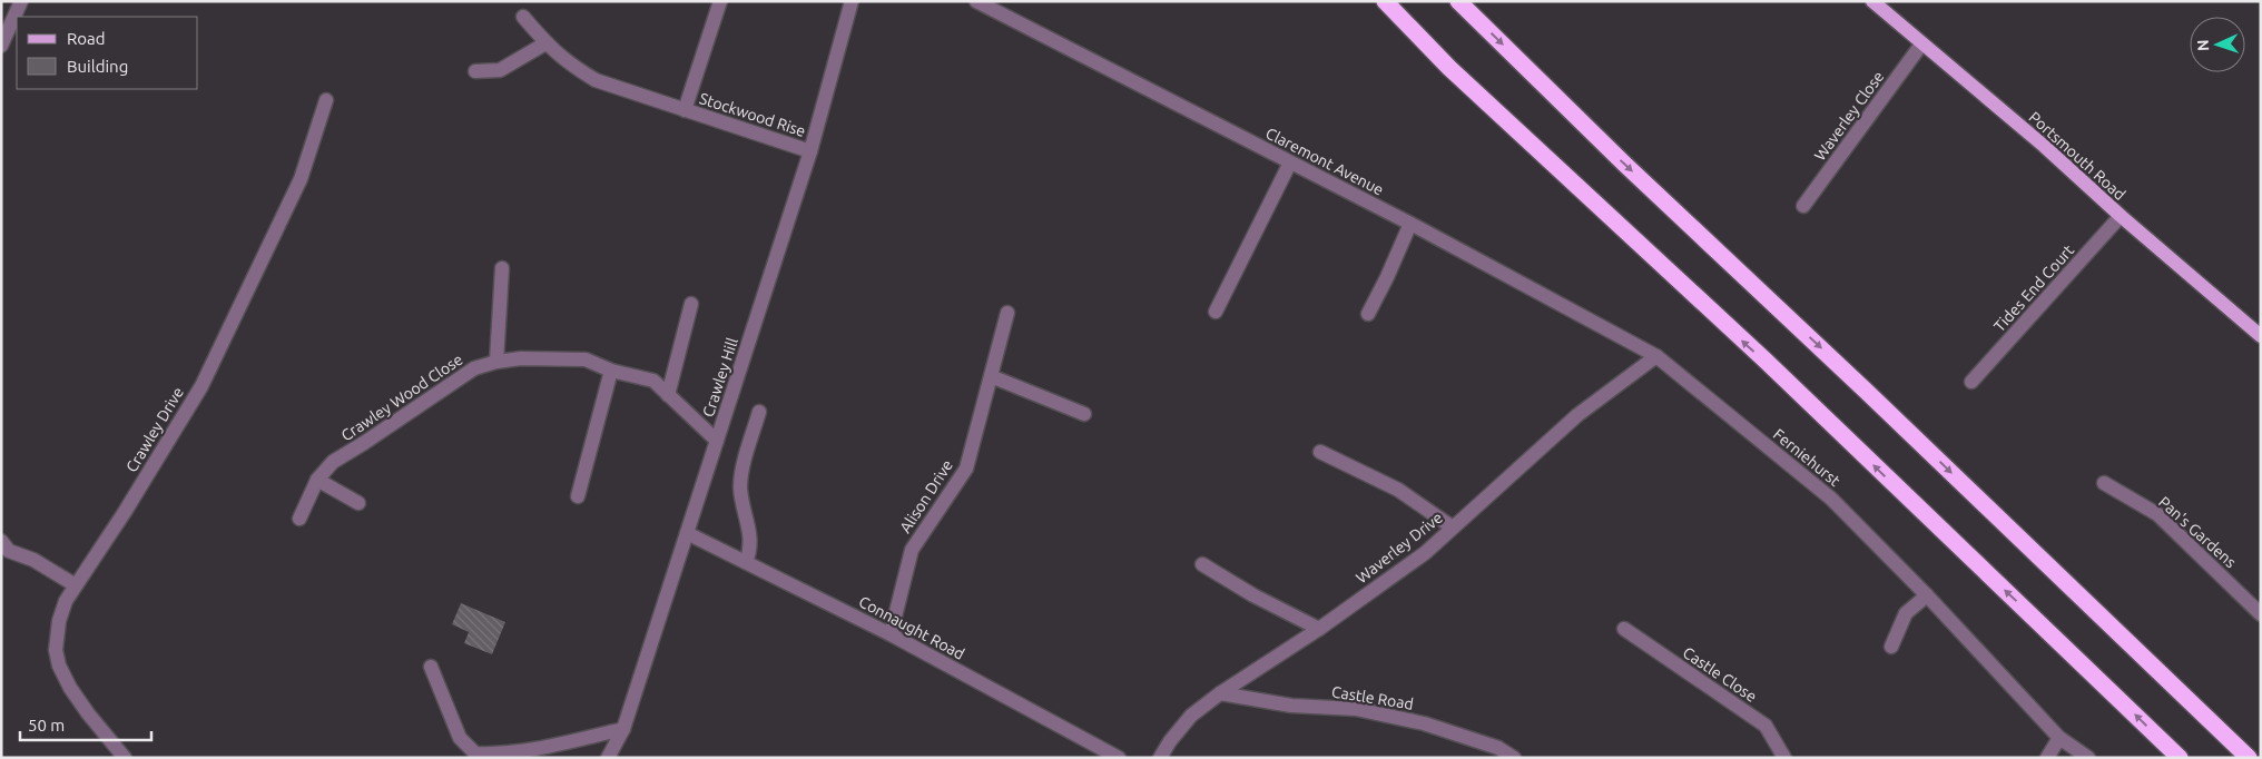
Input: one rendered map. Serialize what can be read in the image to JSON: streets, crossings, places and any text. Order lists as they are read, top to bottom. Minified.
{"streets":{"main road":["Portsmouth Road"],"street":["Stockwood Rise","Waverley Close","Claremont Avenue","Tides End Court","Crawley Hill","Crawley Wood Close","Crawley Drive","Ferniehurst","Alison Drive","Pan's Gardens","Waverley Drive","Connaught Road","Castle Close","Castle Road"]},"crossings":[["Stockwood Rise","Crawley Hill"],["Waverley Close","Portsmouth Road"],["Portsmouth Road","Tides End Court"],["Claremont Avenue","Ferniehurst"],["Claremont Avenue","Waverley Drive"],["Crawley Hill","Crawley Wood Close"],["Crawley Hill","Connaught Road"],["Ferniehurst","Waverley Drive"],["Alison Drive","Connaught Road"],["Waverley Drive","Castle Road"]],"legend":["Road","Building"],"scale_bar":"50 m","north":"left"}
